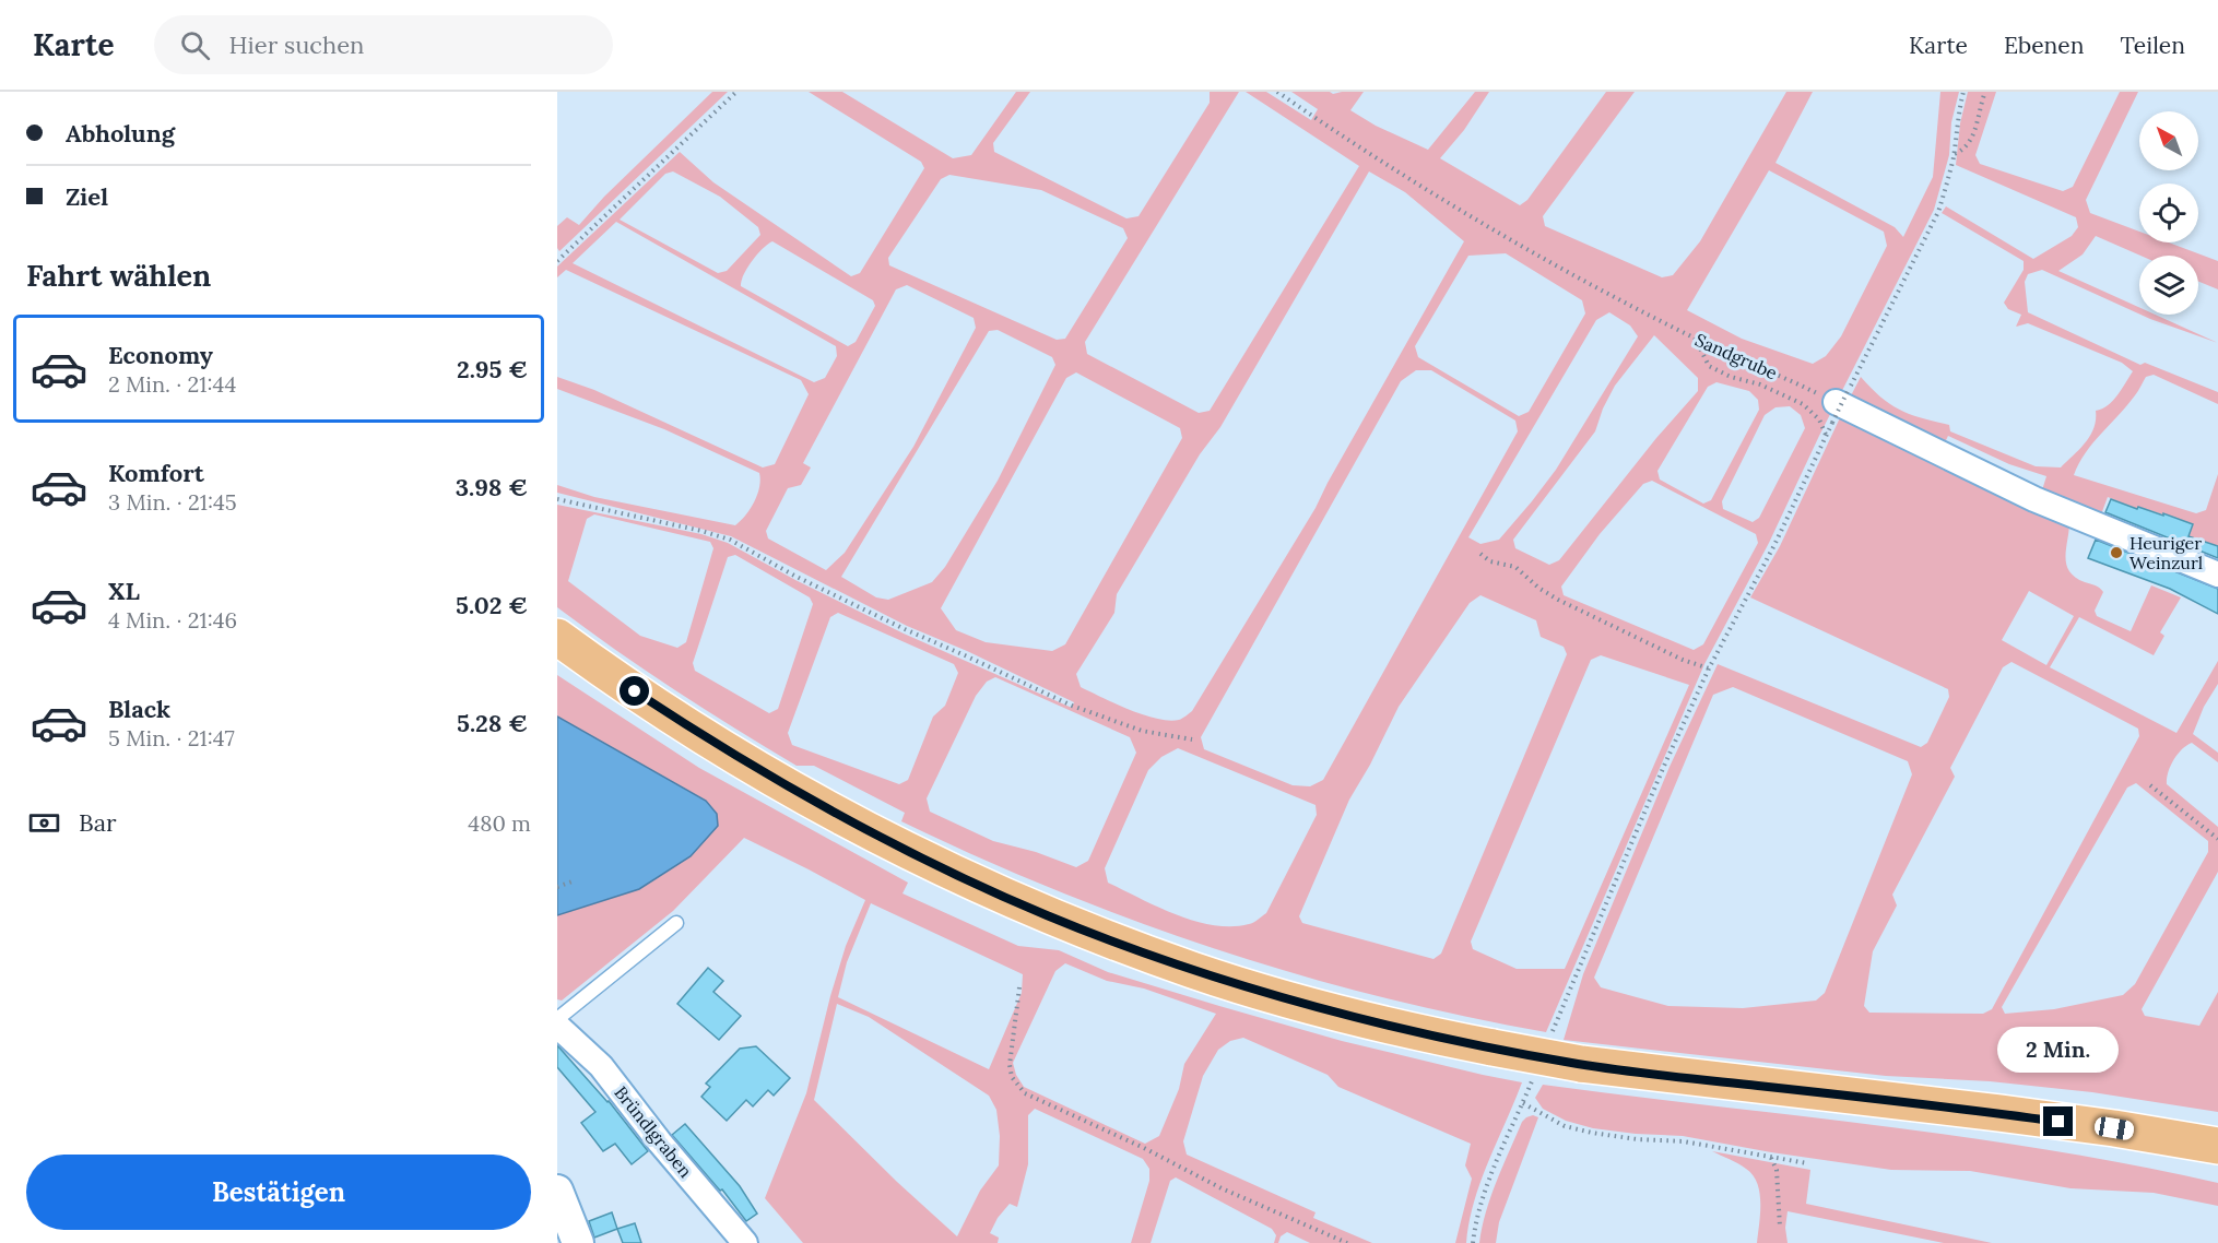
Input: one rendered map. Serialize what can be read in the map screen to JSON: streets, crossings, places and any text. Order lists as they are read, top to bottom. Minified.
{"streets":{"street":["Bründlgraben"],"path":["Sandgrube"]},"places":["Heuriger Weinzurl"],"north":"top left","page":{"header":"Karte","search":"Hier suchen","nav":["Karte","Ebenen","Teilen"],"banner":["Abholung","Ziel"],"heading":"Fahrt wählen","list":[{"name":"Economy","note":"2 Min. · 21:44","value":"2.95 €"},{"name":"Komfort","note":"3 Min. · 21:45","value":"3.98 €"},{"name":"XL","note":"4 Min. · 21:46","value":"5.02 €"},{"name":"Black","note":"5 Min. · 21:47","value":"5.28 €"}],"pay":["Bar","480 m"],"bubble":"2 Min.","buttons":"Bestätigen"}}
